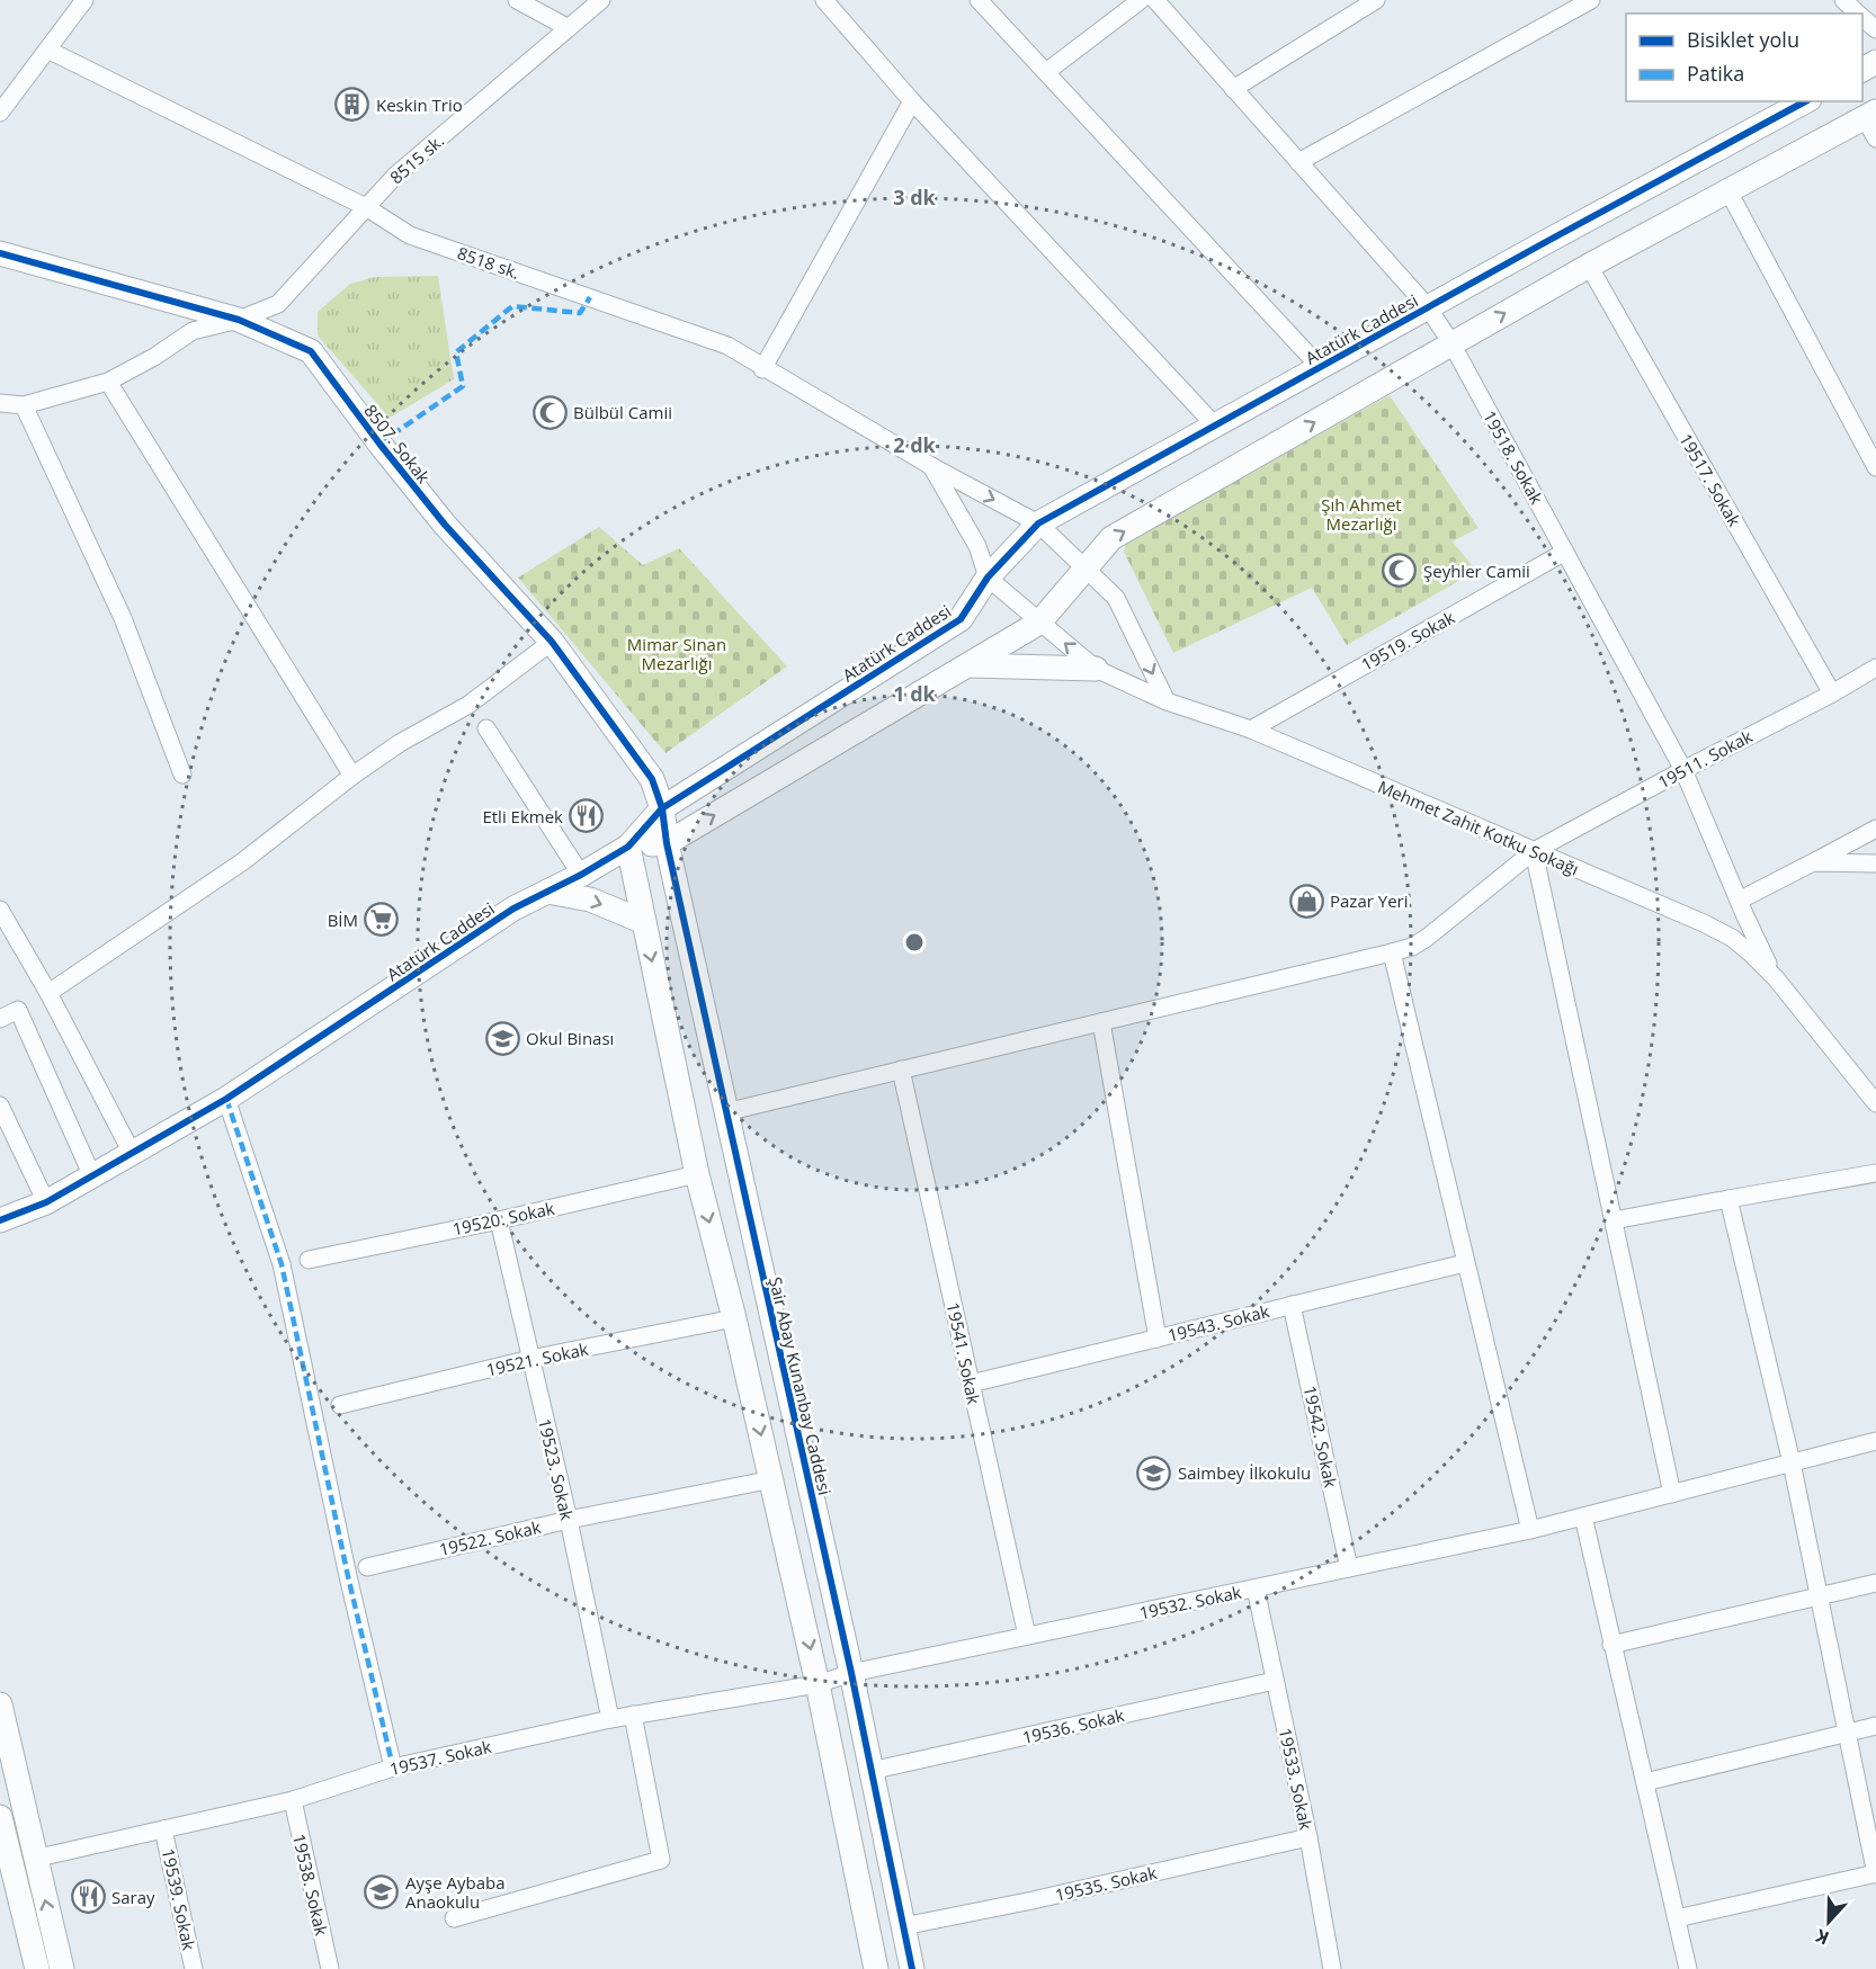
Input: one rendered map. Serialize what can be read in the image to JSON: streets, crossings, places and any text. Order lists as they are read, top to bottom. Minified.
{"streets":{"street":["8515 sk.","8518 sk.","Atatürk Caddesi","8507. Sokak","19518. Sokak","19517. Sokak","19519. Sokak","19511. Sokak","Mehmet Zahit Kotku Sokağı","19520. Sokak","19543. Sokak","19541. Sokak","19521. Sokak","Şair Abay Kunanbay Caddesi","19542. Sokak","19523. Sokak","19522. Sokak","19532. Sokak","19536. Sokak","19537. Sokak","19533. Sokak","19535. Sokak","19538. Sokak","19539. Sokak"]},"crossings":[["8515 sk.","8518 sk."],["8515 sk.","8507. Sokak"],["8518 sk.","Atatürk Caddesi"],["8518 sk.","Mehmet Zahit Kotku Sokağı"],["Atatürk Caddesi","8507. Sokak"],["Atatürk Caddesi","19518. Sokak"],["Atatürk Caddesi","19517. Sokak"],["Atatürk Caddesi","Mehmet Zahit Kotku Sokağı"],["Atatürk Caddesi","Şair Abay Kunanbay Caddesi"],["8507. Sokak","Şair Abay Kunanbay Caddesi"],["19518. Sokak","19519. Sokak"],["19518. Sokak","19511. Sokak"],["19518. Sokak","Mehmet Zahit Kotku Sokağı"],["19517. Sokak","19511. Sokak"],["19519. Sokak","Mehmet Zahit Kotku Sokağı"],["19511. Sokak","Mehmet Zahit Kotku Sokağı"],["19511. Sokak","19541. Sokak"],["19511. Sokak","Şair Abay Kunanbay Caddesi"],["19520. Sokak","19523. Sokak"],["19543. Sokak","19541. Sokak"],["19543. Sokak","19542. Sokak"],["19541. Sokak","19532. Sokak"],["19521. Sokak","19523. Sokak"],["Şair Abay Kunanbay Caddesi","19532. Sokak"],["Şair Abay Kunanbay Caddesi","19536. Sokak"],["Şair Abay Kunanbay Caddesi","19537. Sokak"],["Şair Abay Kunanbay Caddesi","19535. Sokak"],["19542. Sokak","19532. Sokak"],["19523. Sokak","19522. Sokak"],["19523. Sokak","19537. Sokak"],["19532. Sokak","19537. Sokak"],["19532. Sokak","19533. Sokak"],["19536. Sokak","19533. Sokak"],["19537. Sokak","19538. Sokak"],["19537. Sokak","19539. Sokak"],["19533. Sokak","19535. Sokak"]],"parks":["Şıh Ahmet Mezarlığı","Mimar Sinan Mezarlığı"],"places":{"building":["Keskin Trio"],"mosque":["Bülbül Camii","Şeyhler Camii"],"restaurant":["Etli Ekmek","Saray"],"shop":["Pazar Yeri"],"supermarket":["BİM"],"school or university":["Okul Binası","Saimbey İlkokulu","Ayşe Aybaba Anaokulu"]},"legend":["Bisiklet yolu","Patika"],"north":"bottom","rings":["3 dk","2 dk","1 dk"]}
